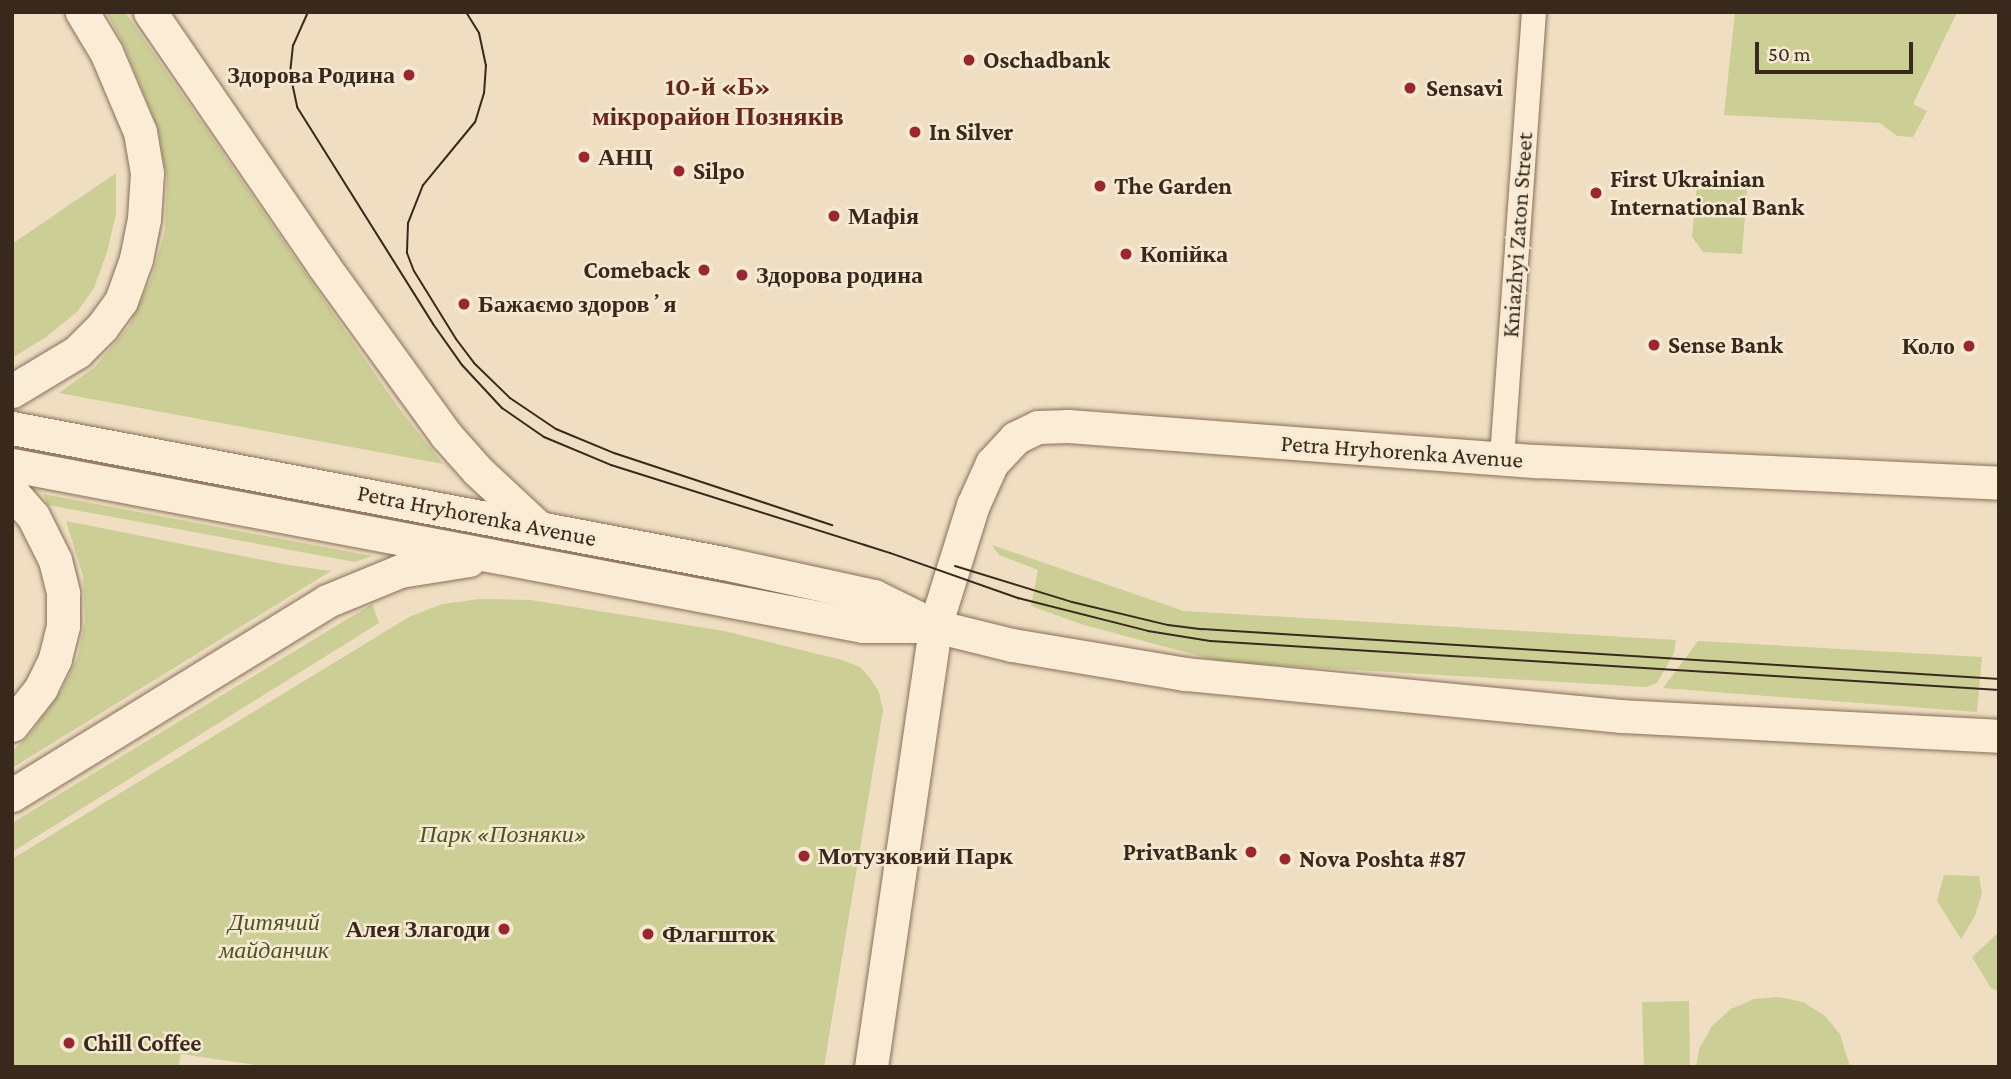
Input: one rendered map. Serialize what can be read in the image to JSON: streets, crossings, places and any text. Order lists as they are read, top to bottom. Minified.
{"streets":{"main road":["Petra Hryhorenka Avenue"],"street":["Kniazhyi Zaton Street"]},"crossings":[["Kniazhyi Zaton Street","Petra Hryhorenka Avenue"]],"districts":["10-й «Б» мікрорайон Позняків"],"parks":["Парк «Позняки»","Дитячий майданчик"],"places":["Oschadbank","Здорова Родина","Sensavi","In Silver","АНЦ","Silpo","The Garden","First Ukrainian International Bank","Мафія","Копійка","Comeback","Здорова родина","Бажаємо здоровʼя","Sense Bank","Коло","PrivatBank","Мотузковий Парк","Nova Poshta #87","Алея Злагоди","Флагшток","Chill Coffee"],"scale_bar":"50 m"}
